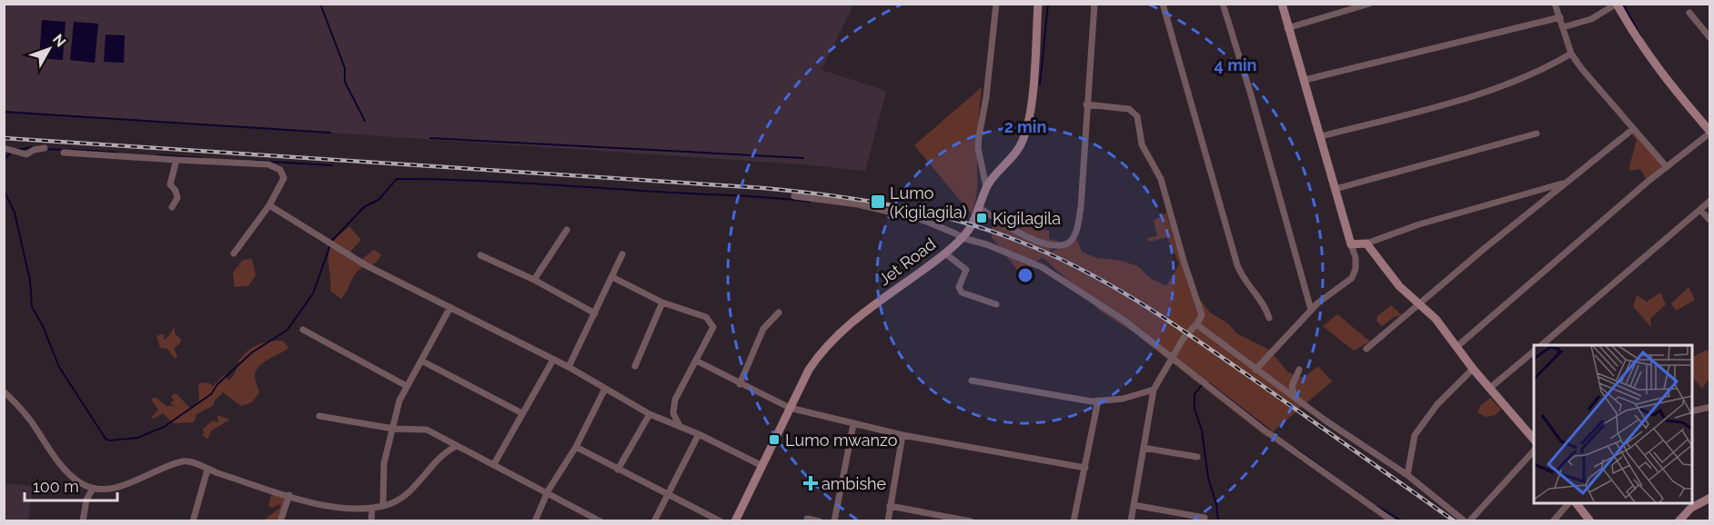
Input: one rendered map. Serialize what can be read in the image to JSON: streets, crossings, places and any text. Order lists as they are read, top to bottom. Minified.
{"streets":{"street":["Jet Road"]},"places":{"transit":["Lumo (Kigilagila)","Kigilagila","Lumo mwanzo"],"health":["ambishe"]},"scale_bar":"100 m","north":"top right","rings":["4 min","2 min"]}
